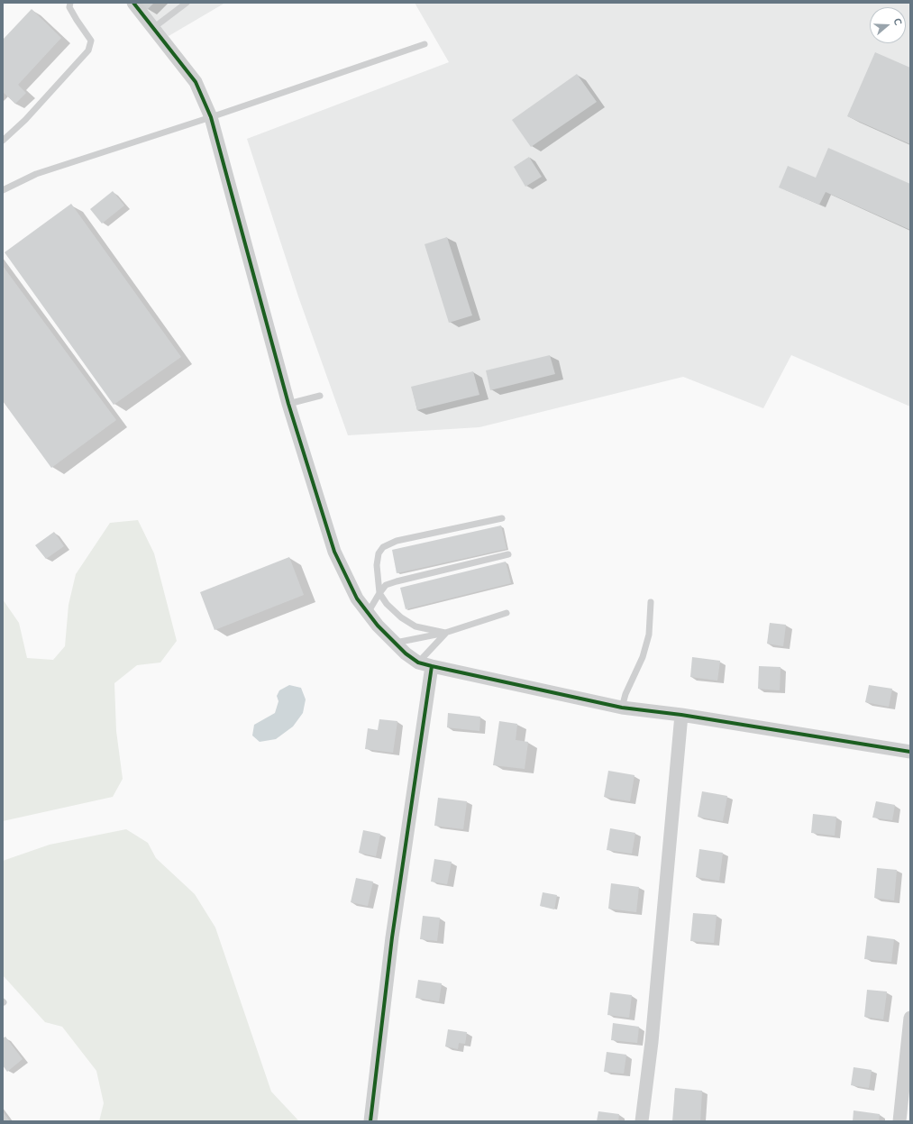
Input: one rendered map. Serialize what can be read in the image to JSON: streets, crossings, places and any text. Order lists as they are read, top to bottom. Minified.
{"north":"right"}
